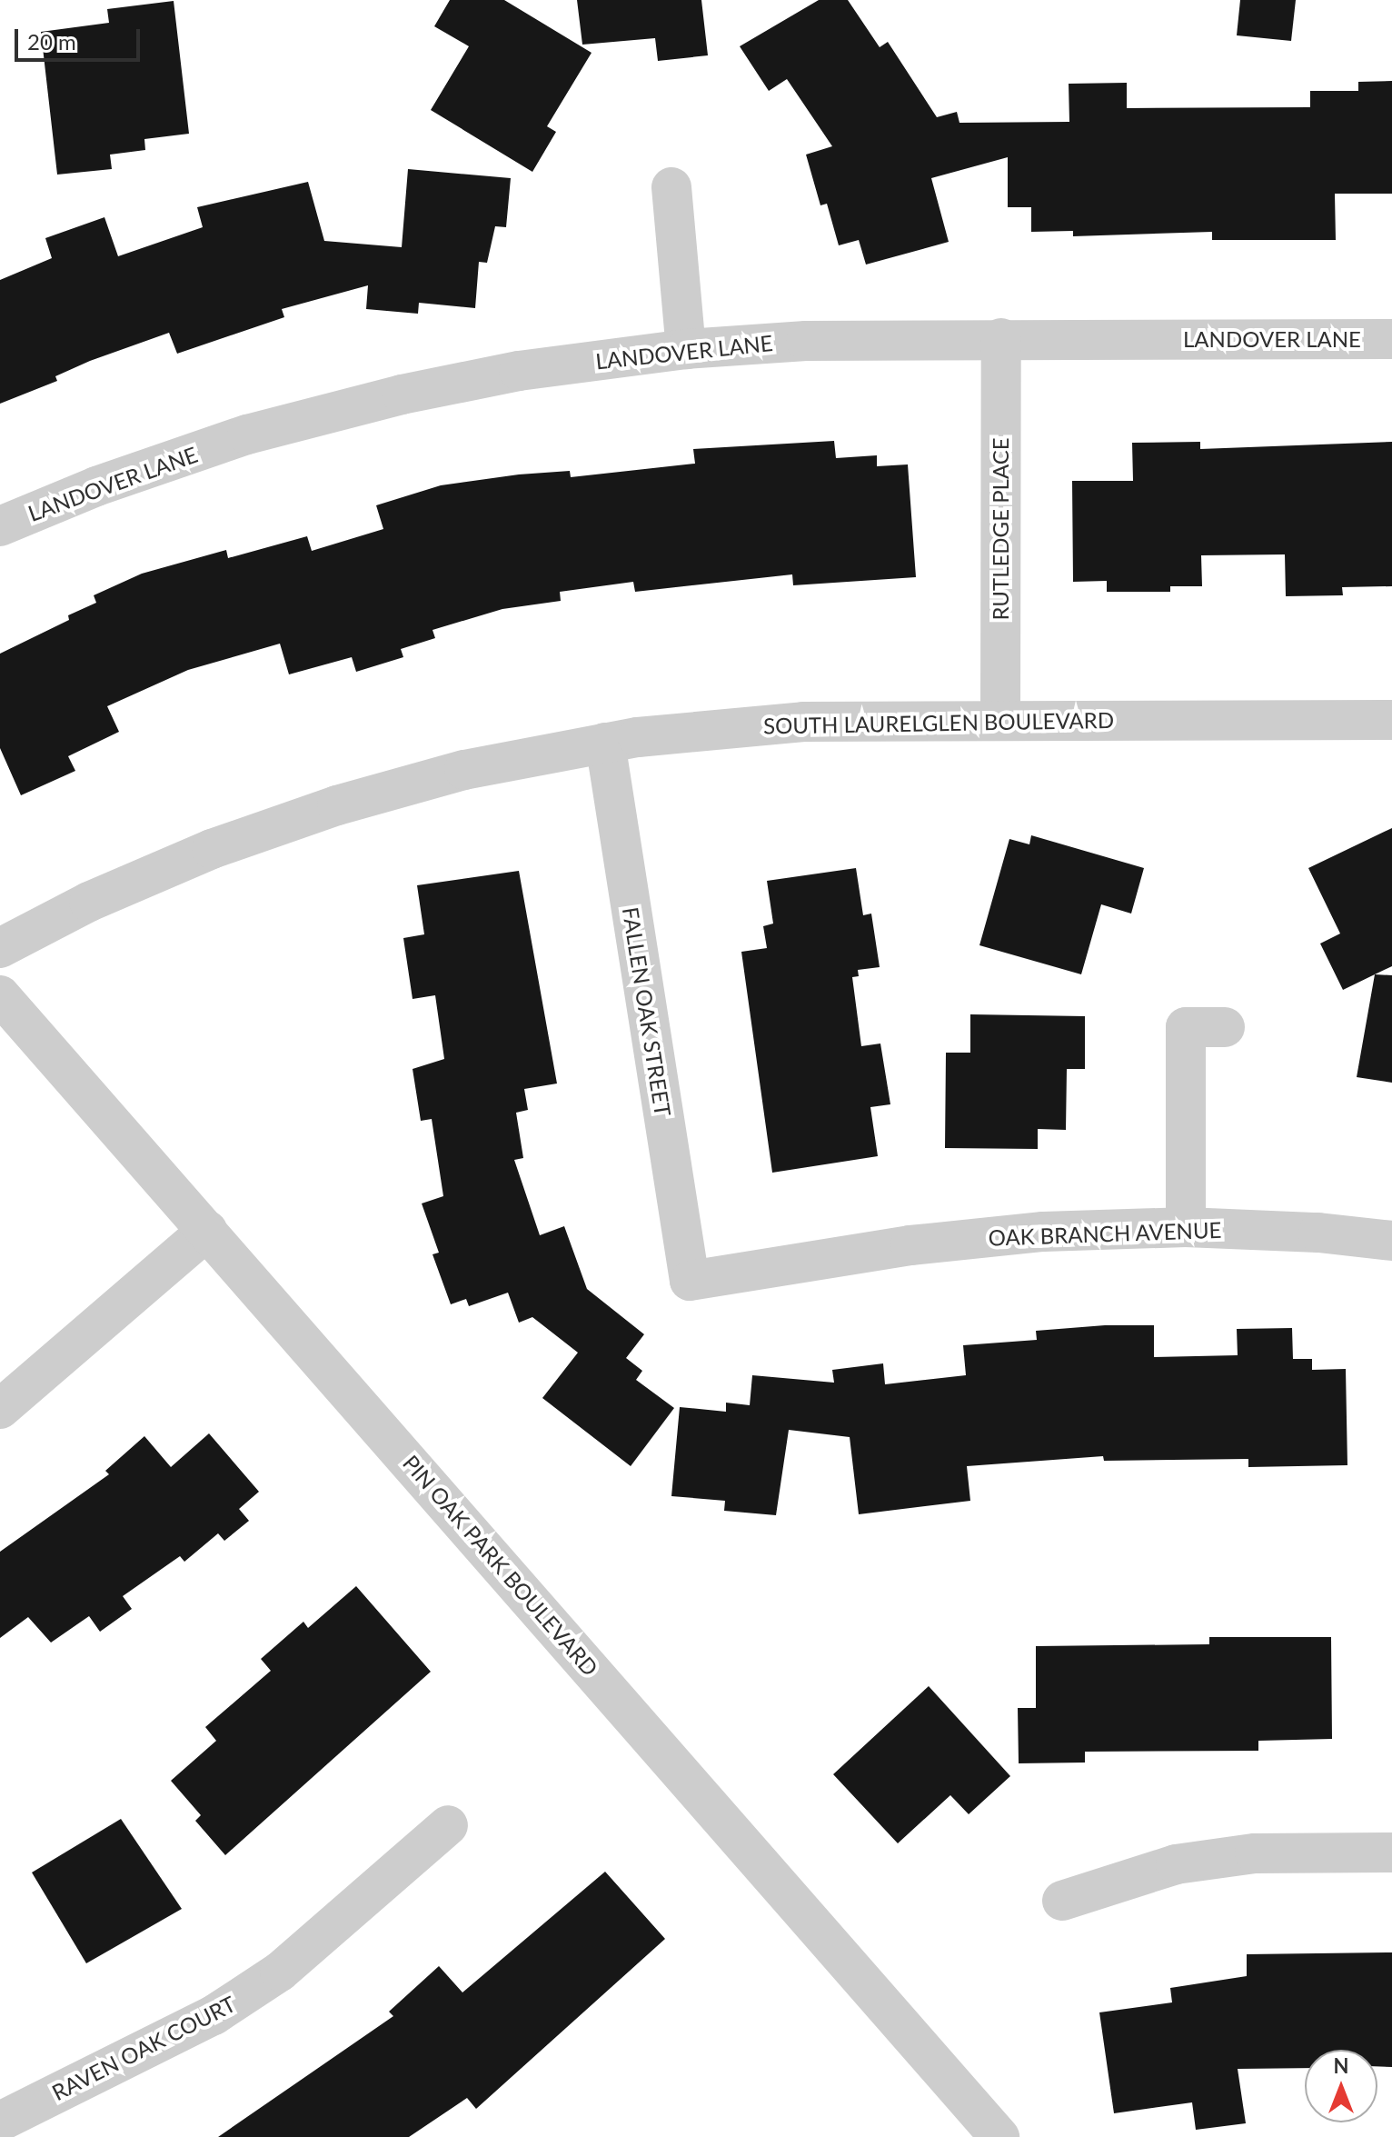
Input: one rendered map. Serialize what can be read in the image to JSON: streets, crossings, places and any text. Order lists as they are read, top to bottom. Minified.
{"streets":{"street":["LANDOVER LANE","RUTLEDGE PLACE","SOUTH LAURELGLEN BOULEVARD","FALLEN OAK STREET","OAK BRANCH AVENUE","PIN OAK PARK BOULEVARD","RAVEN OAK COURT"]},"crossings":[["LANDOVER LANE","RUTLEDGE PLACE"],["RUTLEDGE PLACE","SOUTH LAURELGLEN BOULEVARD"],["SOUTH LAURELGLEN BOULEVARD","FALLEN OAK STREET"],["FALLEN OAK STREET","OAK BRANCH AVENUE"]],"scale_bar":"20 m","north":"top"}
